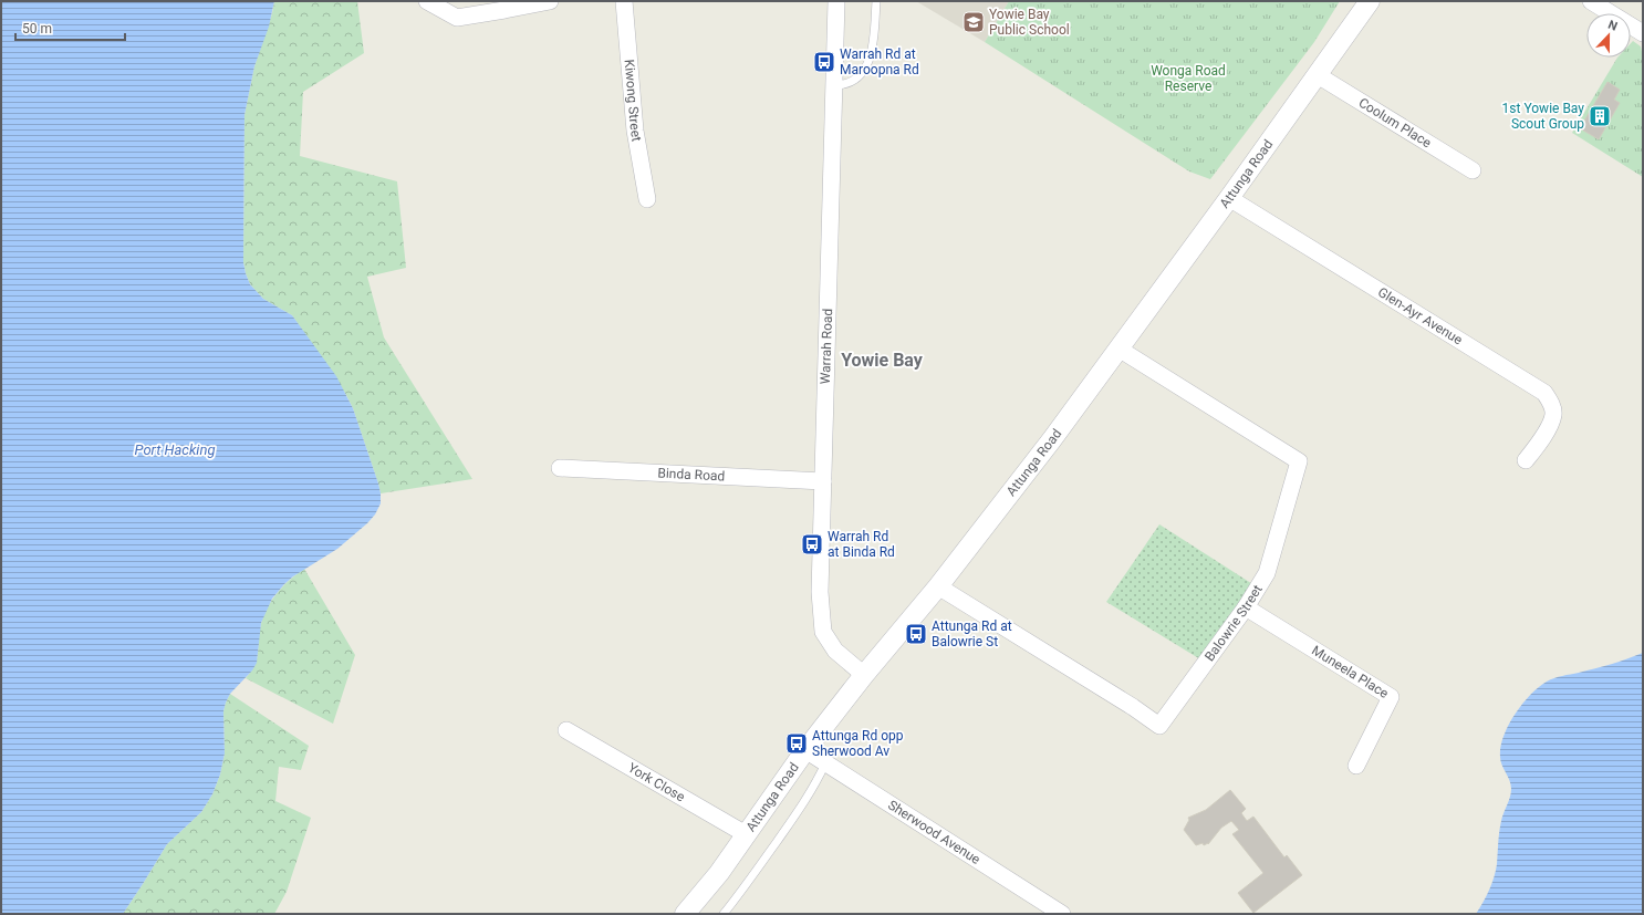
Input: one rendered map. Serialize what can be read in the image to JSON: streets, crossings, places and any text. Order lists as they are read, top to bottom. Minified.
{"streets":{"street":["Kiwong Street","Coolum Place","Attunga Road","Glen-Ayr Avenue","Warrah Road","Binda Road","Balowrie Street","Muneela Place","York Close","Sherwood Avenue"]},"crossings":[["Coolum Place","Attunga Road"],["Attunga Road","Glen-Ayr Avenue"],["Attunga Road","Warrah Road"],["Attunga Road","Balowrie Street"],["Attunga Road","York Close"],["Attunga Road","Sherwood Avenue"],["Warrah Road","Binda Road"],["Balowrie Street","Muneela Place"]],"districts":["Yowie Bay"],"water":["Port Hacking"],"parks":["Wonga Road Reserve"],"places":{"school or university":["Yowie Bay Public School"],"bus stop":["Warrah Rd at Maroopna Rd","Warrah Rd at Binda Rd","Attunga Rd at Balowrie St","Attunga Rd opp Sherwood Av"],"building":["1st Yowie Bay Scout Group"]},"scale_bar":"50 m","north":"top"}
